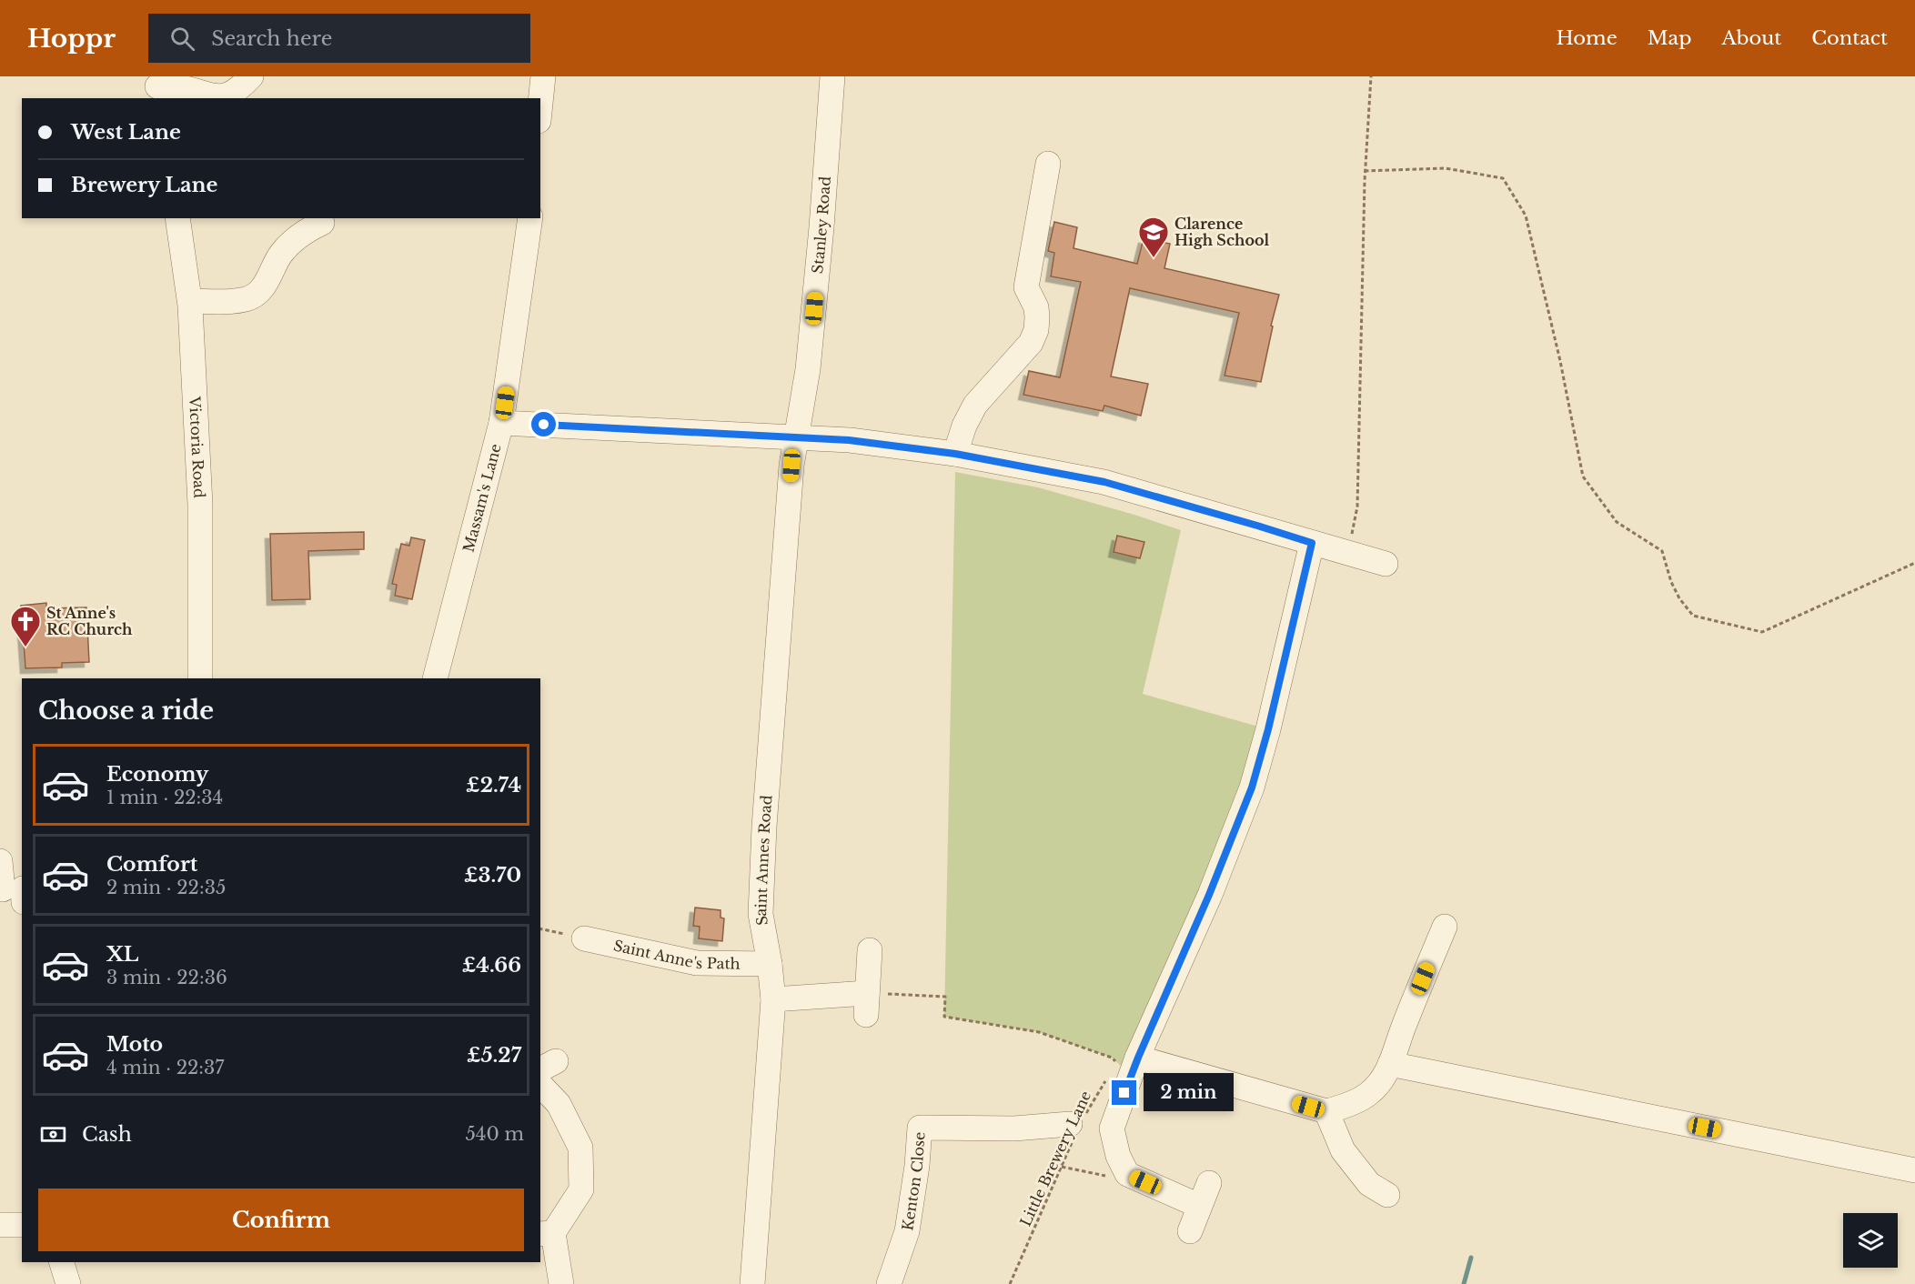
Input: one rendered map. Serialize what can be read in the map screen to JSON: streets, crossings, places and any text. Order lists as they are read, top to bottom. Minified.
{"streets":{"street":["Stanley Road","Victoria Road","Massam's Lane","Saint Annes Road","Saint Anne's Path","Kenton Close"],"path":["Little Brewery Lane"]},"crossings":[["Stanley Road","Saint Annes Road"],["Saint Annes Road","Saint Anne's Path"],["Little Brewery Lane","Kenton Close"]],"places":{"school or university":["Clarence High School"],"church":["St Anne's RC Church"]},"page":{"header":"Hoppr","search":"Search here","nav":["Home","Map","About","Contact"],"banner":["West Lane","Brewery Lane"],"heading":"Choose a ride","list":[{"name":"Economy","note":"1 min · 22:34","value":"£2.74"},{"name":"Comfort","note":"2 min · 22:35","value":"£3.70"},{"name":"XL","note":"3 min · 22:36","value":"£4.66"},{"name":"Moto","note":"4 min · 22:37","value":"£5.27"}],"bubble":"2 min","pay":["Cash","540 m"],"buttons":"Confirm"}}
